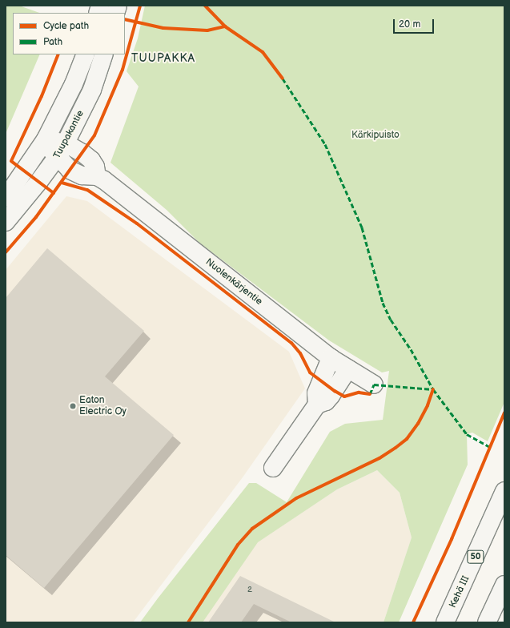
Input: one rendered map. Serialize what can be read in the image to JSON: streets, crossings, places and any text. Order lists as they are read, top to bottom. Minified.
{"streets":{"main road":["Tuupakantie","Nuolenkärjentie","50","Kehä III"]},"crossings":[["Tuupakantie","Nuolenkärjentie"]],"districts":["TUUPAKKA"],"parks":["Kärkipuisto"],"places":["Eaton Electric Oy"],"house_numbers":["2"],"legend":["Cycle path","Path"],"scale_bar":"20 m"}
